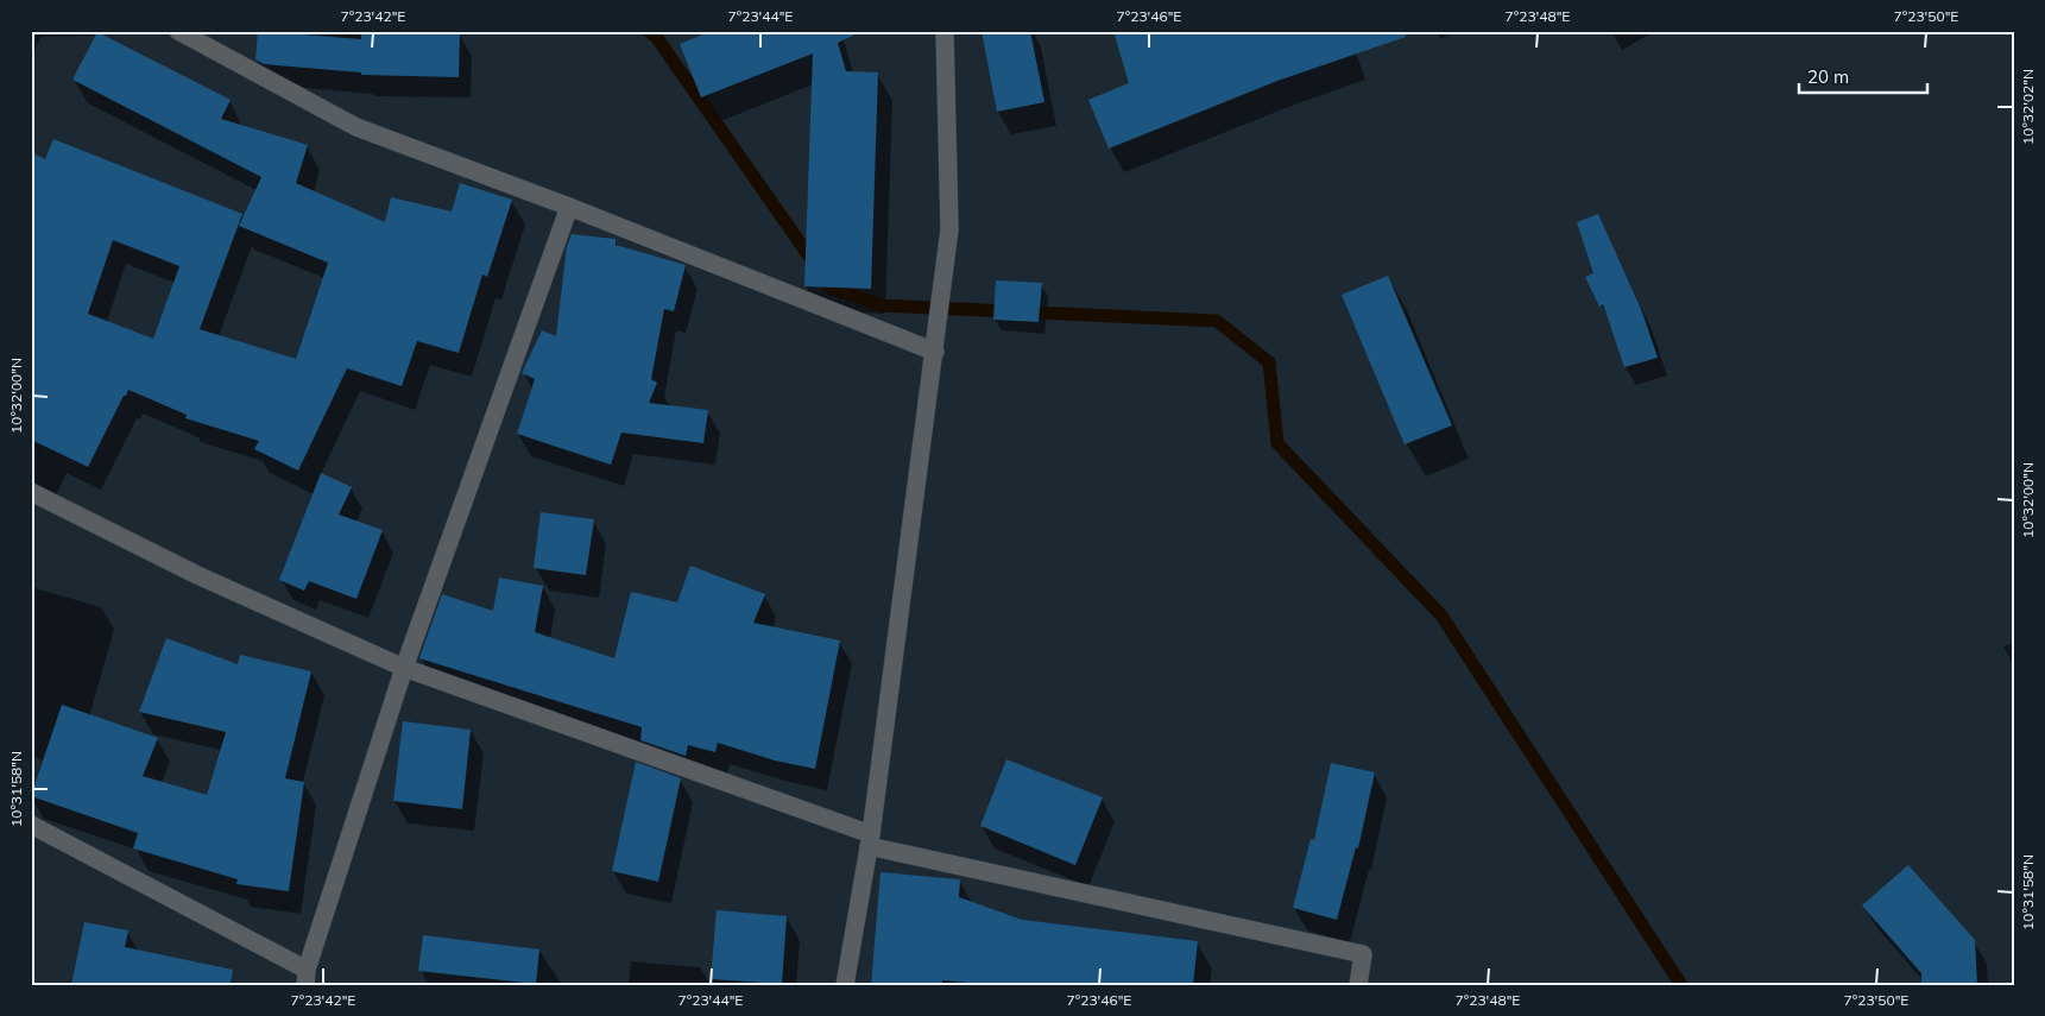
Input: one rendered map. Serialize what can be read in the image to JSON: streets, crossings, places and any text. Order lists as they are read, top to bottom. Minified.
{"scale_bar":"20 m","coordinates":["7°23'42\"E","7°23'44\"E","7°23'46\"E","7°23'48\"E","7°23'50\"E","10°32'02\"N","10°32'00\"N","10°31'58\"N"]}
